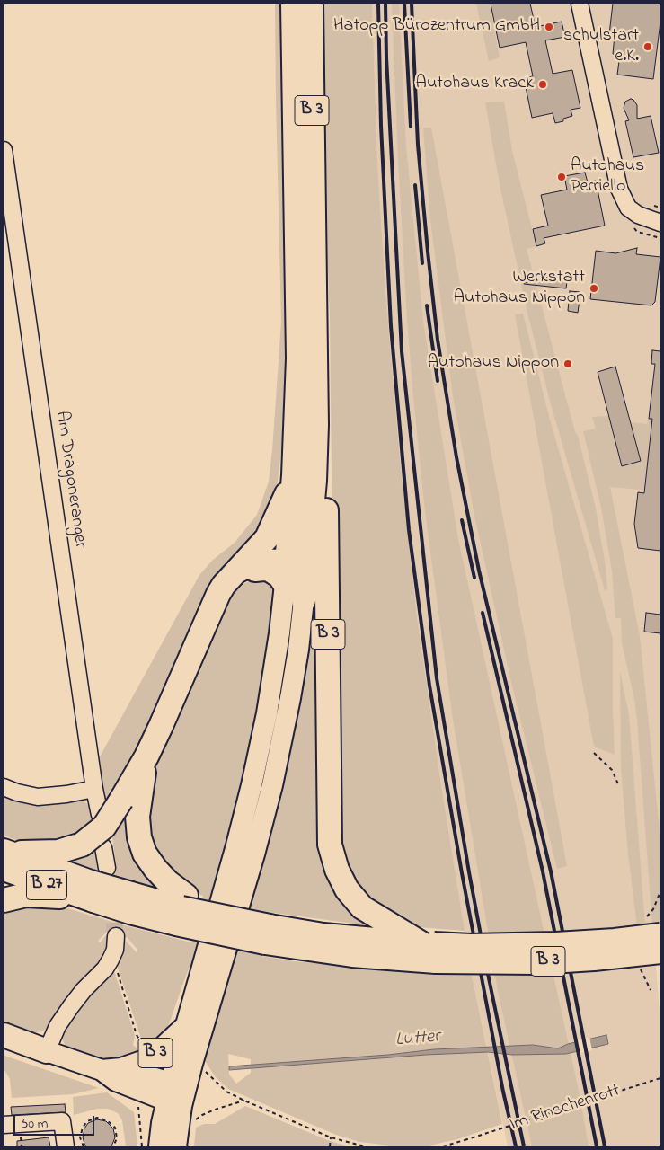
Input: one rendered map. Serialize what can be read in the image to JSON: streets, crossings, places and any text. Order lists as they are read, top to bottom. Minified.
{"streets":{"highway":["B 3"],"street":["Am Dragoneranger"],"path":["Im Rinschenrott"]},"water":["Lutter"],"places":["Hatopp Bürozentrum GmbH","schulstart e.K.","Autohaus Krack","Autohaus Perriello","Werkstatt Autohaus Nippon","Autohaus Nippon"],"scale_bar":"50 m"}
